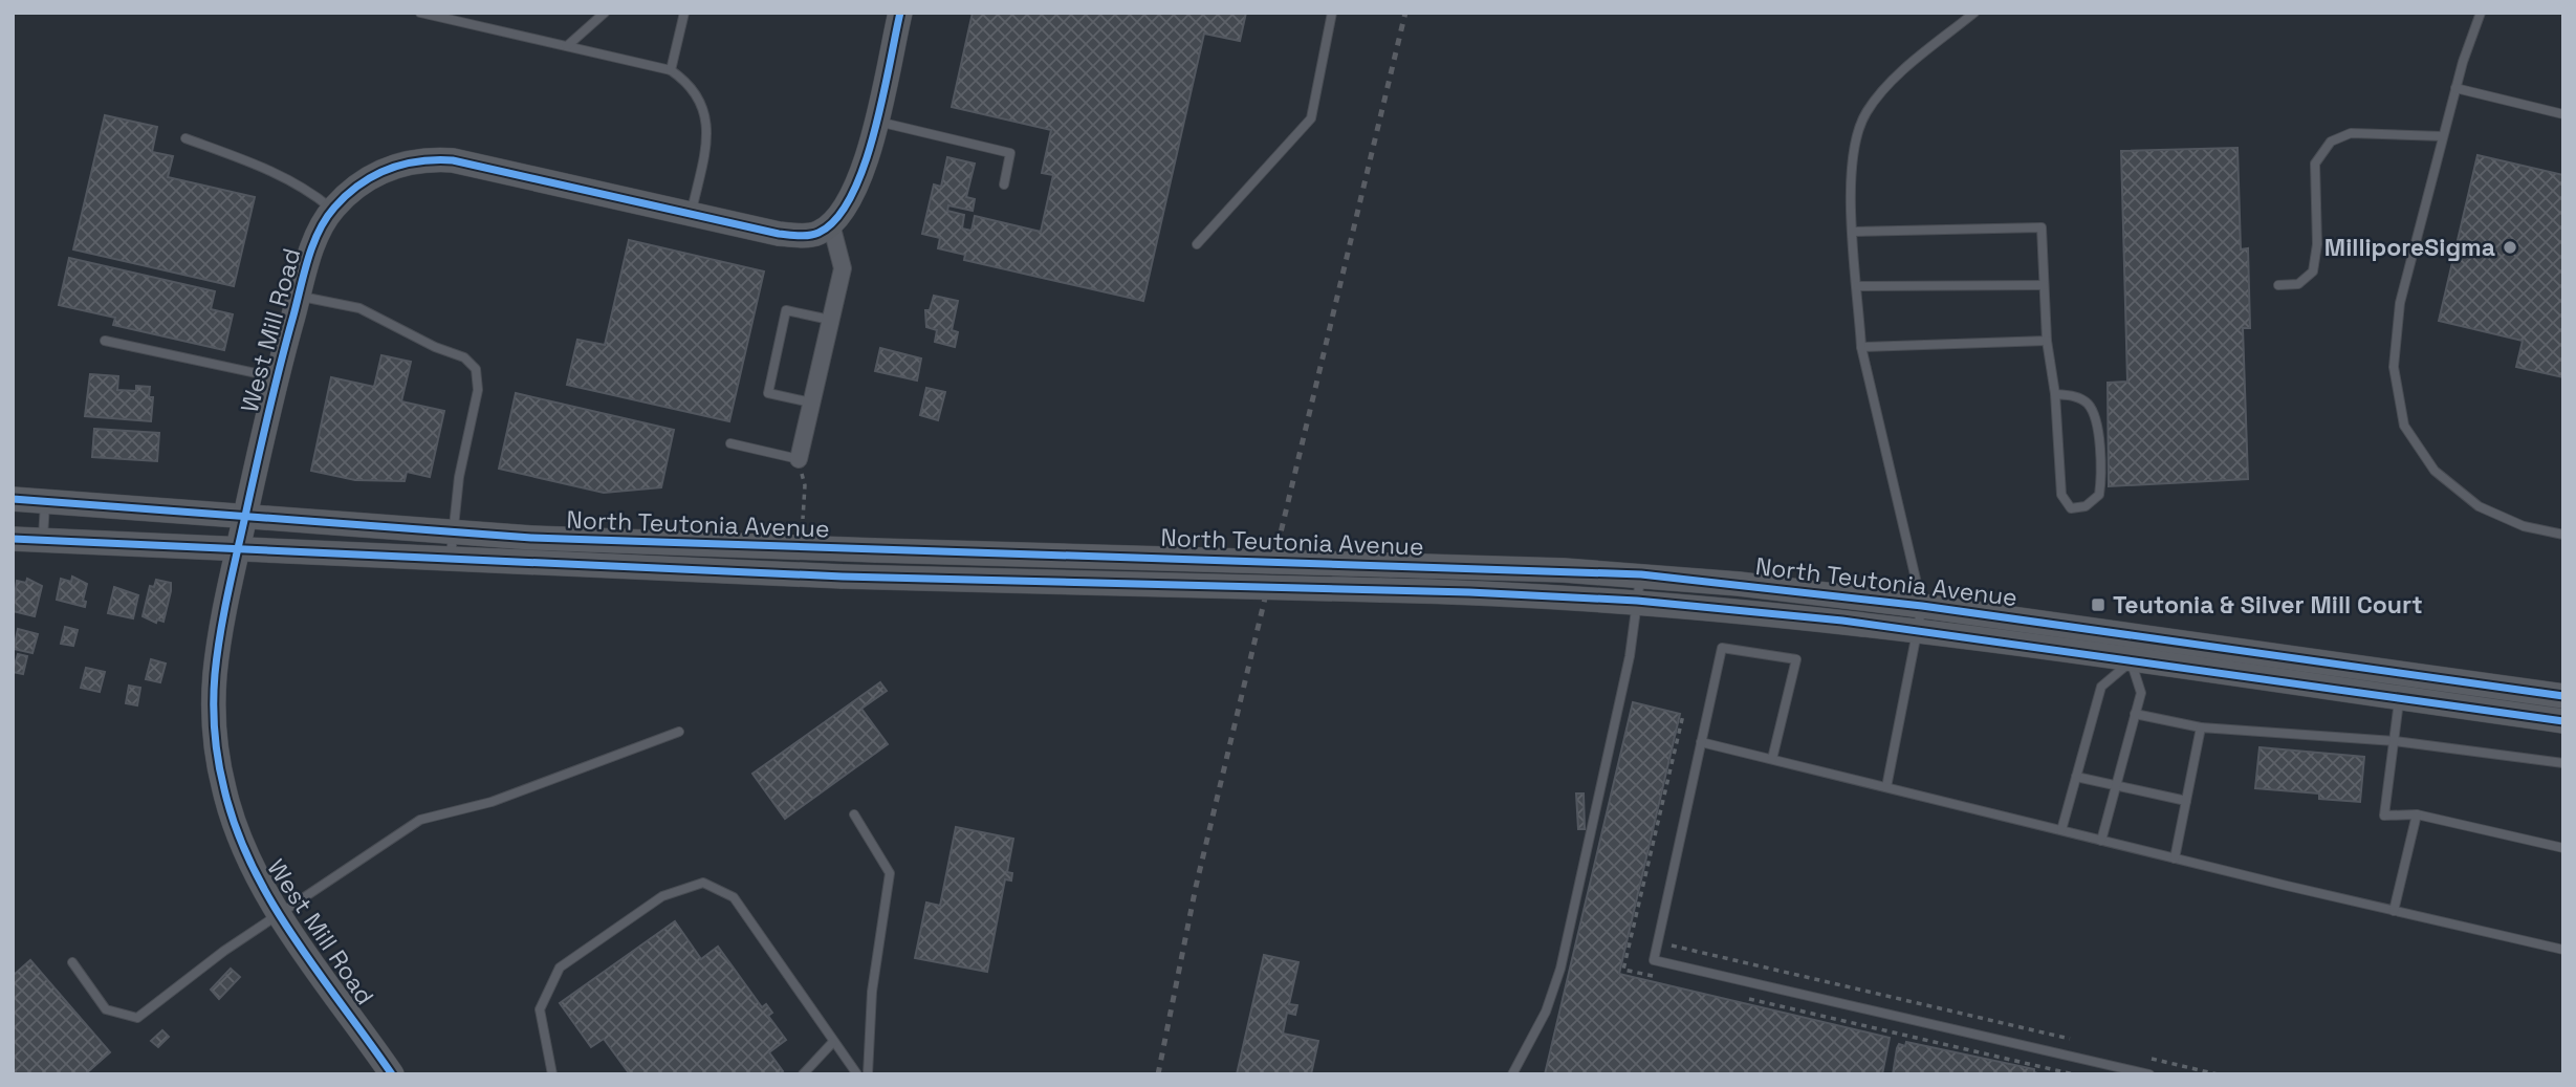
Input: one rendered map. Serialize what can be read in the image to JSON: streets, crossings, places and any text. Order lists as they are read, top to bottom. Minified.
{"streets":{"main road":["West Mill Road","North Teutonia Avenue"]},"crossings":[["West Mill Road","North Teutonia Avenue"]],"places":{"other":["MilliporeSigma"],"transit":["Teutonia & Silver Mill Court"]}}
